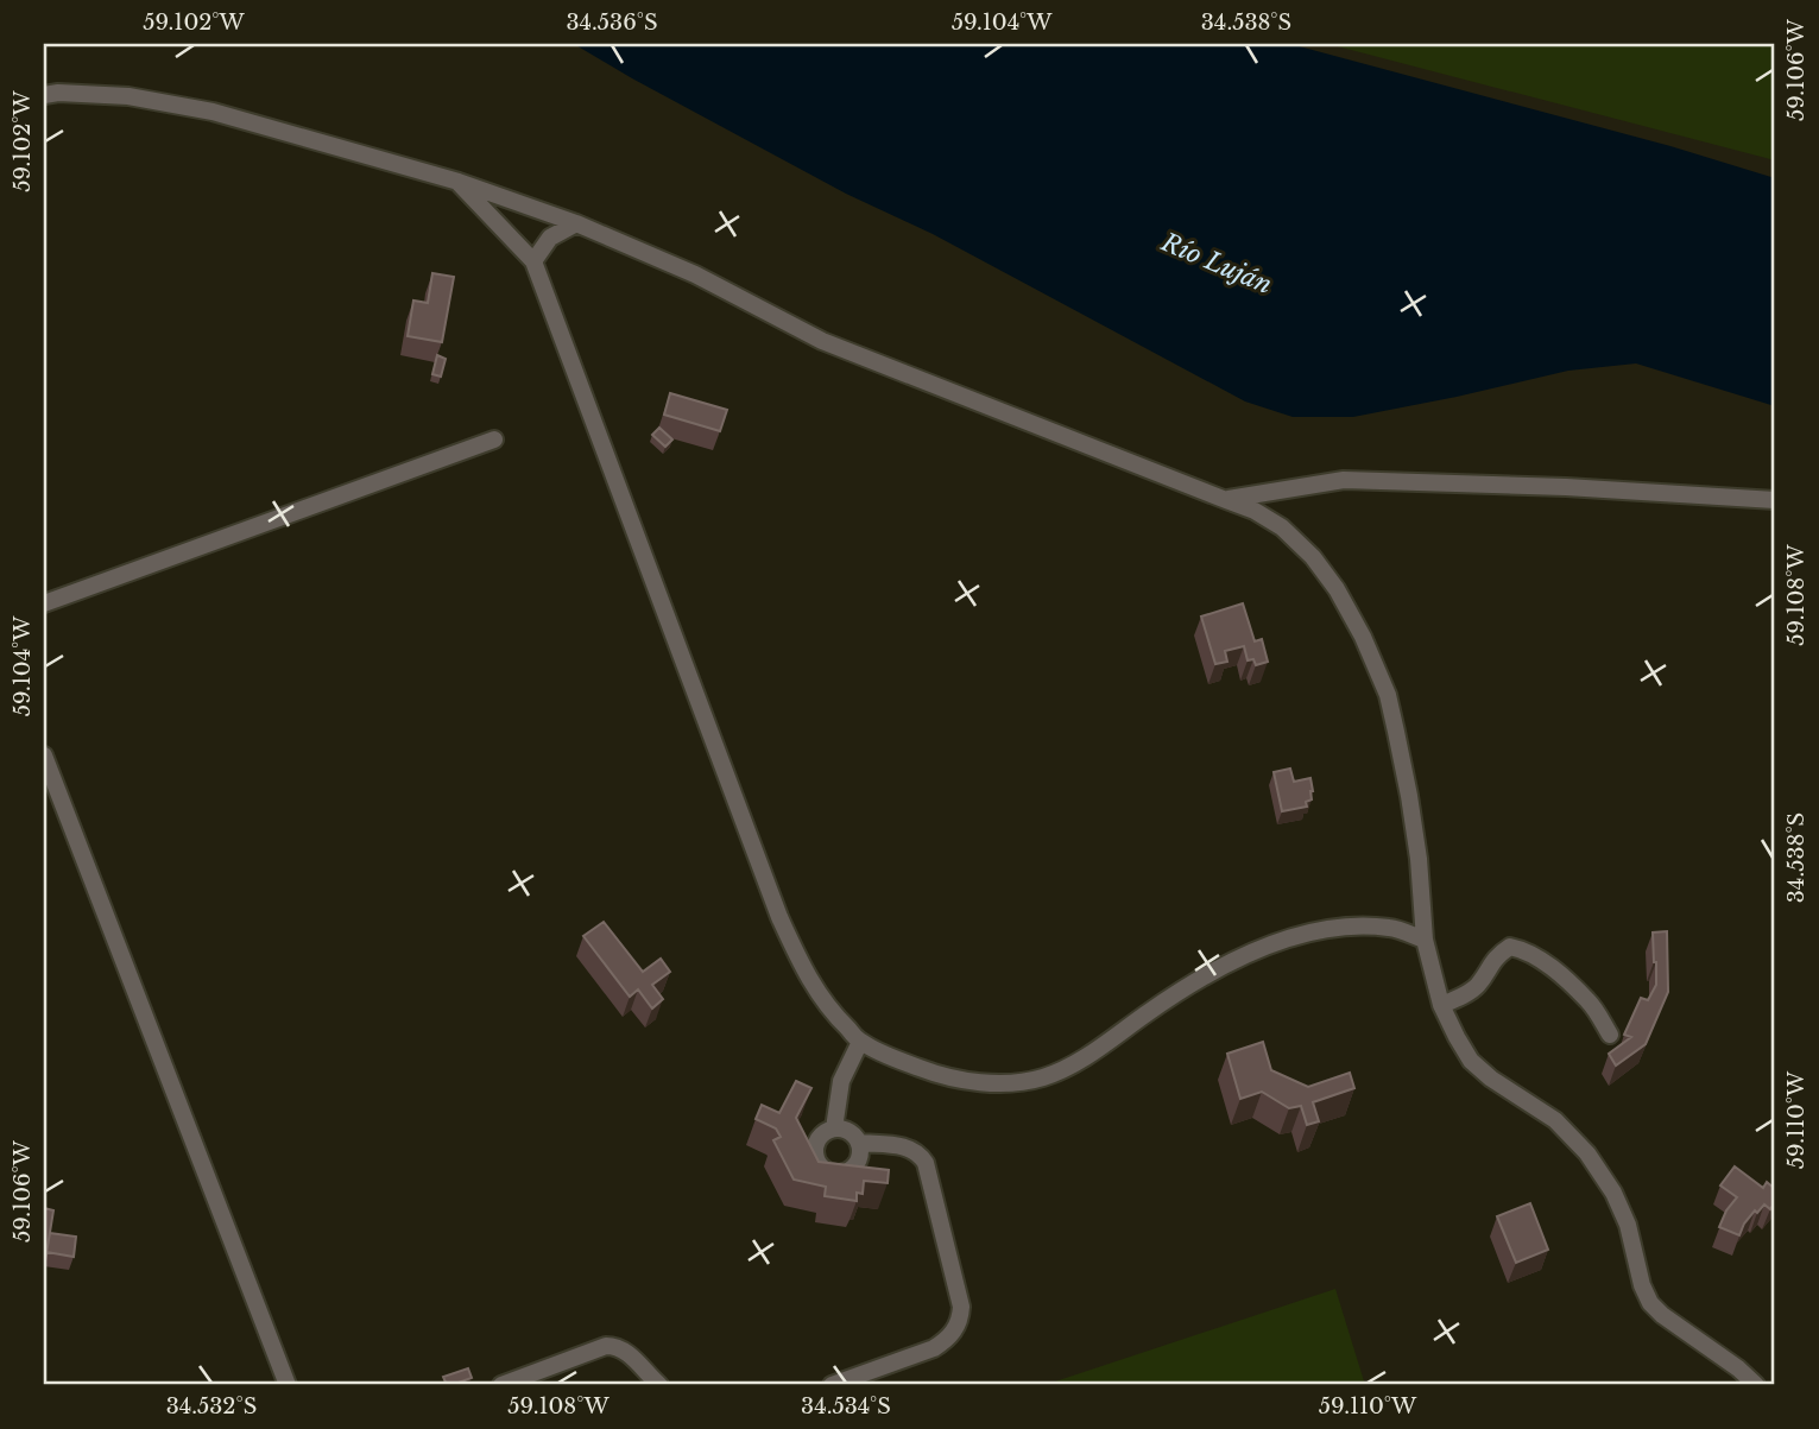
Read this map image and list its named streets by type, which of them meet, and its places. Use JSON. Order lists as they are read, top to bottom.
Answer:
{
  "water": ["Río Luján"],
  "coordinates": [
    "59.102°W",
    "34.536°S",
    "59.104°W",
    "34.538°S",
    "59.106°W",
    "59.108°W",
    "59.110°W",
    "34.532°S",
    "34.534°S"
  ]
}
